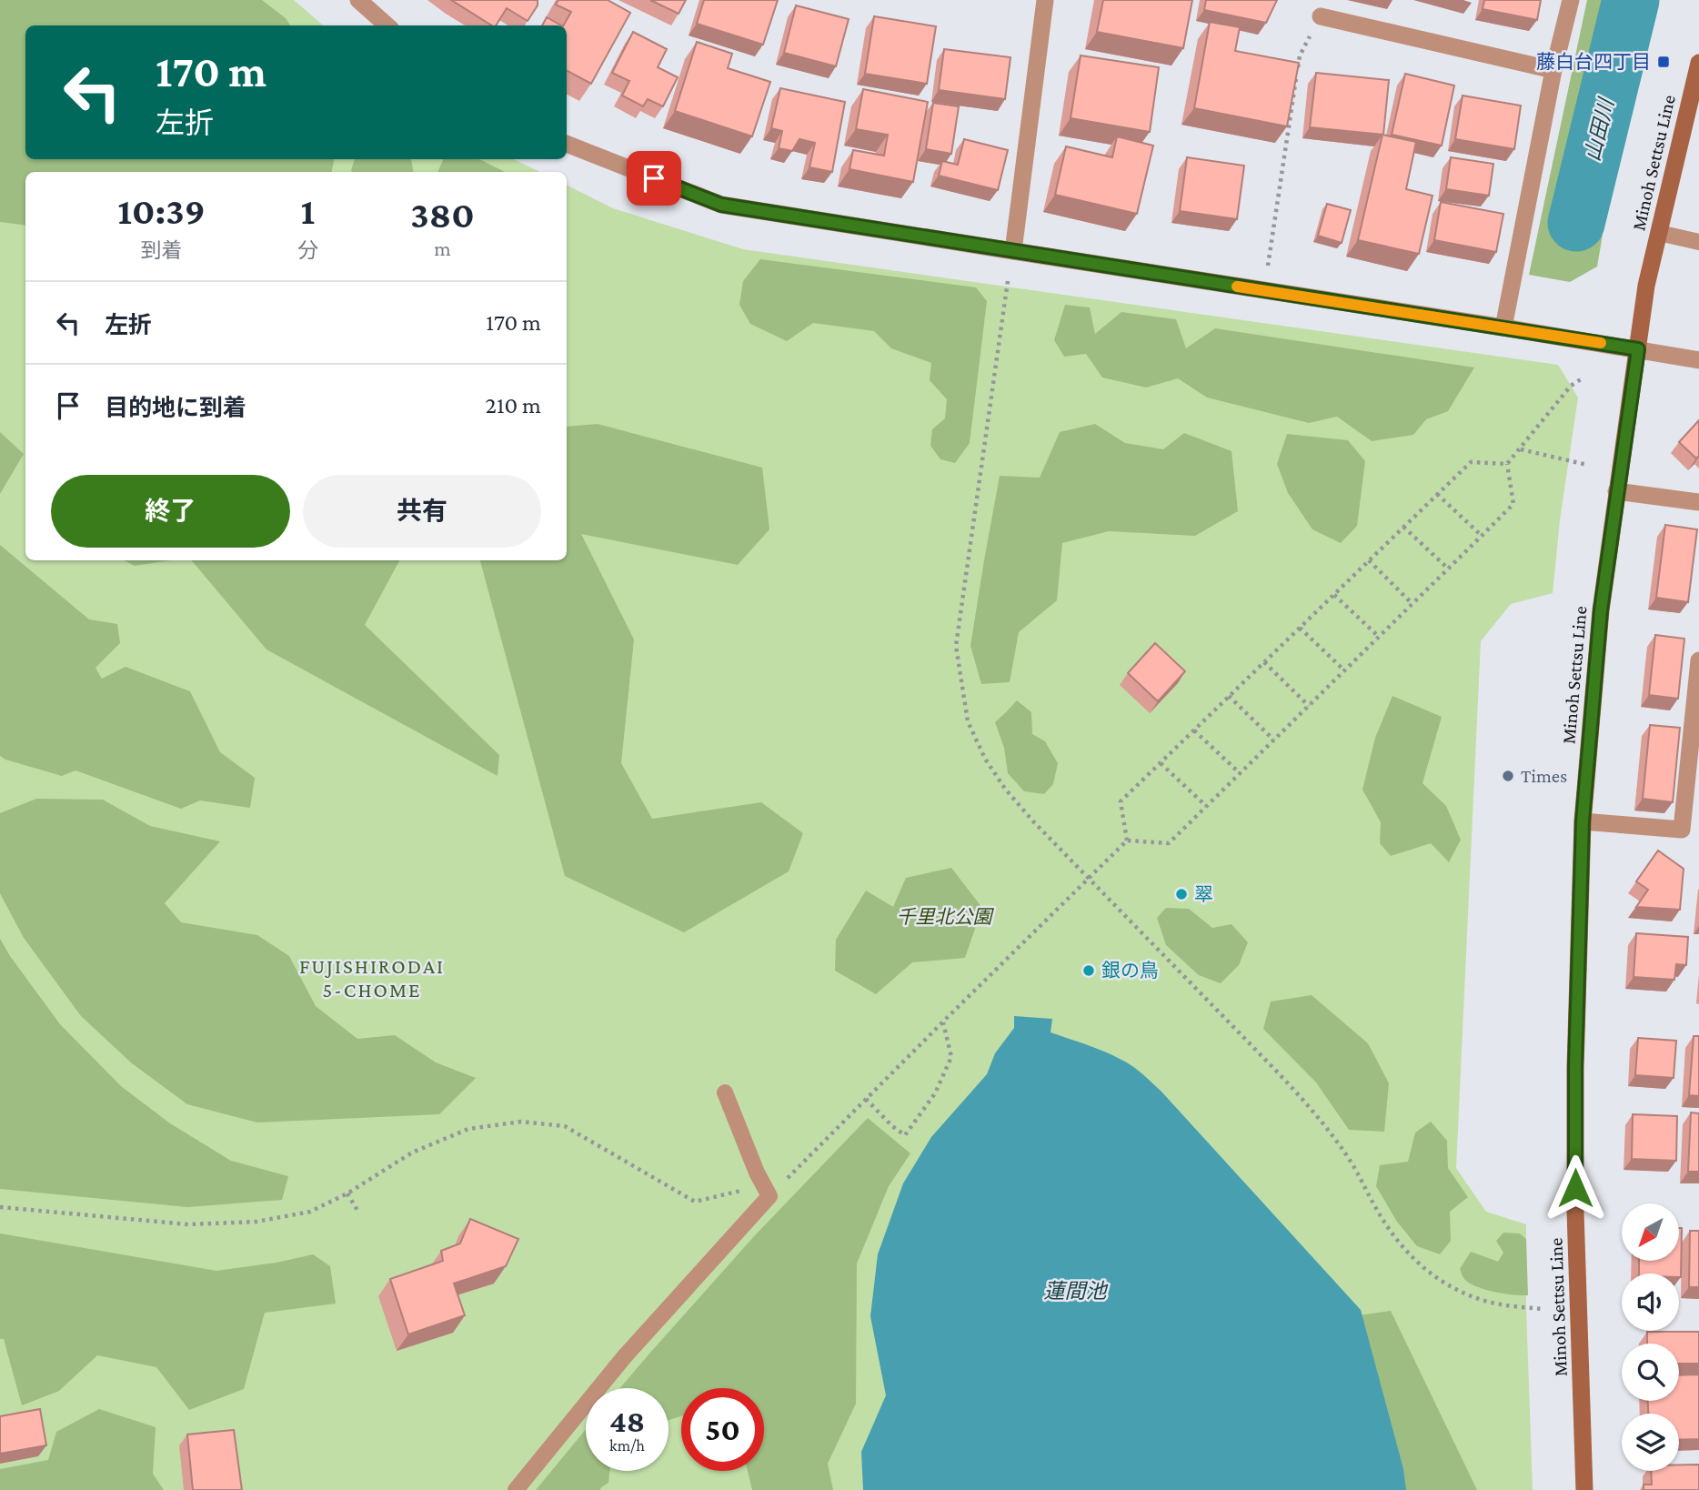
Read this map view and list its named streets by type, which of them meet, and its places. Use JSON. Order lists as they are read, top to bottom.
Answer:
{
  "streets": {
    "main road": ["Minoh Settsu Line"]
  },
  "districts": ["FUJISHIRODAI 5-CHOME"],
  "water": ["山田川", "蓮間池"],
  "parks": ["千里北公園"],
  "places": {
    "transit": ["藤白台四丁目"],
    "other": ["Times", "翠", "銀の鳥"]
  },
  "north": "bottom left",
  "page": {
    "turn": ["170 m", "左折"],
    "eta": [
      "10:39",
      "到着",
      "1",
      "分",
      "380",
      "m"
    ],
    "list": [
      {
        "name": "左折",
        "value": "170 m"
      },
      {
        "name": "目的地に到着",
        "value": "210 m"
      }
    ],
    "buttons": ["終了", "共有"],
    "speed": "48 km/h",
    "limit": "50"
  }
}
